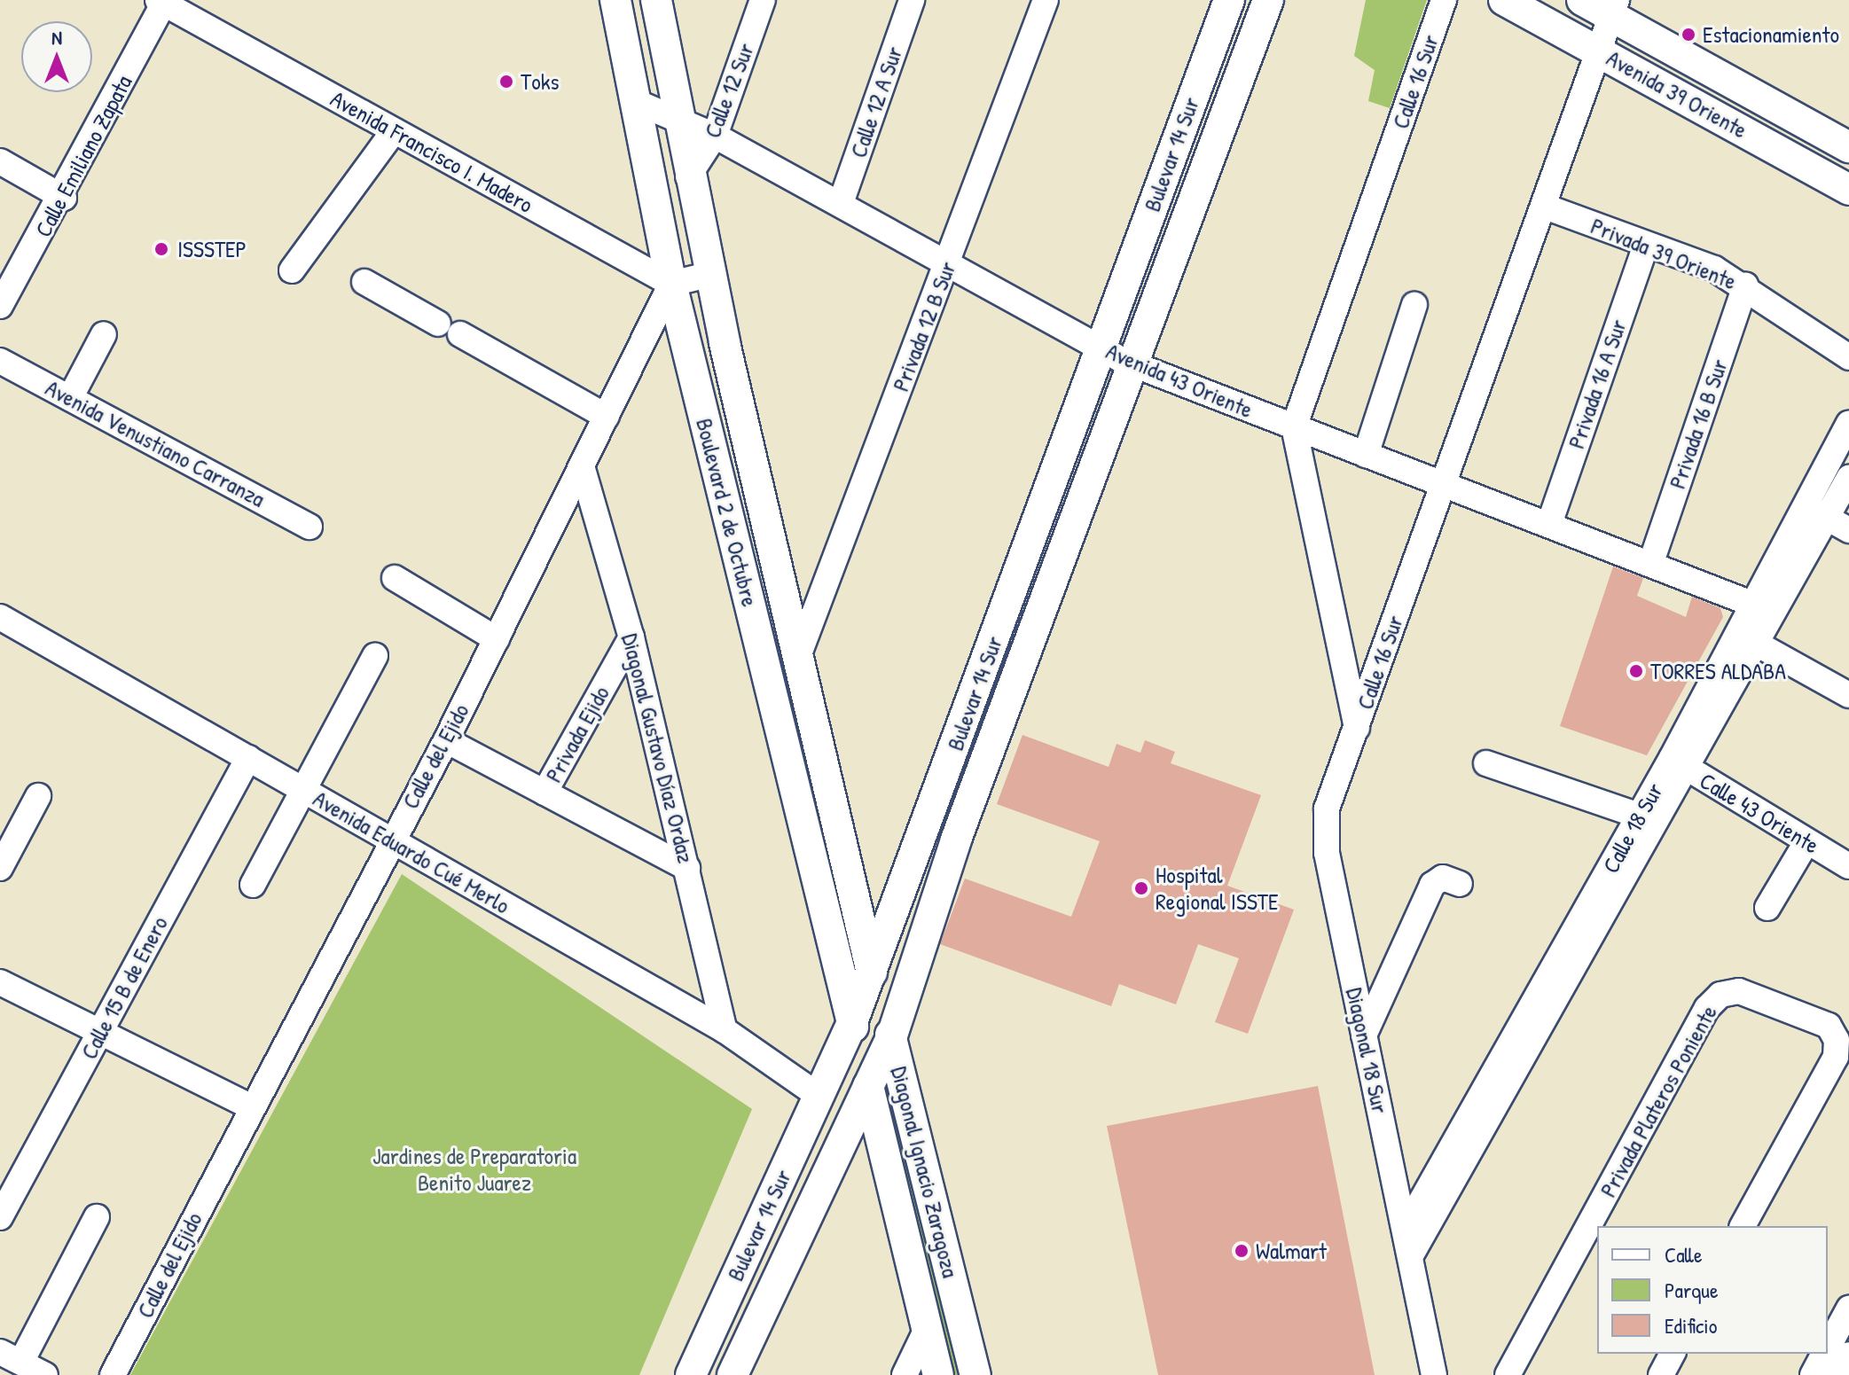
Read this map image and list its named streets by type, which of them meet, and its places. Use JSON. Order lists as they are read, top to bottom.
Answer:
{
  "streets": {
    "main road": [
      "Avenida 39 Oriente",
      "Bulevar 14 Sur",
      "Boulevard 2 de Octubre",
      "Diagonal Ignacio Zaragoza"
    ],
    "street": [
      "Calle 16 Sur",
      "Calle 12 Sur",
      "Calle 12 A Sur",
      "Avenida Francisco I. Madero",
      "Calle Emiliano Zapata",
      "Privada 39 Oriente",
      "Privada 12 B Sur",
      "Avenida 43 Oriente",
      "Privada 16 A Sur",
      "Privada 16 B Sur",
      "Avenida Venustiano Carranza",
      "Privada Ejido",
      "Diagonal Gustavo Díaz Ordaz",
      "Calle del Ejido",
      "Calle 43 Oriente",
      "Calle 18 Sur",
      "Avenida Eduardo Cué Merlo",
      "Calle 15 B de Enero",
      "Diagonal 18 Sur",
      "Privada Plateros Poniente"
    ]
  },
  "crossings": [
    ["Calle 16 Sur", "Avenida 39 Oriente"],
    ["Calle 16 Sur", "Privada 39 Oriente"],
    ["Calle 16 Sur", "Avenida 43 Oriente"],
    ["Calle 16 Sur", "Diagonal 18 Sur"],
    ["Calle 12 Sur", "Avenida 43 Oriente"],
    ["Calle 12 Sur", "Boulevard 2 de Octubre"],
    ["Calle 12 A Sur", "Avenida 43 Oriente"],
    ["Avenida Francisco I. Madero", "Calle Emiliano Zapata"],
    ["Avenida Francisco I. Madero", "Boulevard 2 de Octubre"],
    ["Avenida Francisco I. Madero", "Calle del Ejido"],
    ["Bulevar 14 Sur", "Avenida 43 Oriente"],
    ["Bulevar 14 Sur", "Boulevard 2 de Octubre"],
    ["Bulevar 14 Sur", "Avenida Eduardo Cué Merlo"],
    ["Bulevar 14 Sur", "Diagonal Ignacio Zaragoza"],
    ["Privada 39 Oriente", "Privada 16 A Sur"],
    ["Privada 39 Oriente", "Privada 16 B Sur"],
    ["Privada 12 B Sur", "Avenida 43 Oriente"],
    ["Privada 12 B Sur", "Boulevard 2 de Octubre"],
    ["Avenida 43 Oriente", "Privada 16 A Sur"],
    ["Avenida 43 Oriente", "Privada 16 B Sur"],
    ["Avenida 43 Oriente", "Boulevard 2 de Octubre"],
    ["Avenida 43 Oriente", "Calle 18 Sur"],
    ["Boulevard 2 de Octubre", "Calle del Ejido"],
    ["Boulevard 2 de Octubre", "Diagonal Ignacio Zaragoza"],
    ["Privada Ejido", "Diagonal Gustavo Díaz Ordaz"],
    ["Diagonal Gustavo Díaz Ordaz", "Calle del Ejido"],
    ["Diagonal Gustavo Díaz Ordaz", "Avenida Eduardo Cué Merlo"],
    ["Calle del Ejido", "Avenida Eduardo Cué Merlo"],
    ["Calle 43 Oriente", "Calle 18 Sur"],
    ["Calle 18 Sur", "Diagonal 18 Sur"],
    ["Avenida Eduardo Cué Merlo", "Calle 15 B de Enero"]
  ],
  "parks": ["Jardines de Preparatoria Benito Juarez"],
  "places": [
    "Estacionamiento",
    "Toks",
    "ISSSTEP",
    "TORRES ALDABA",
    "Hospital Regional ISSTE",
    "Walmart"
  ],
  "legend": ["Calle", "Parque", "Edificio"],
  "north": "top"
}
